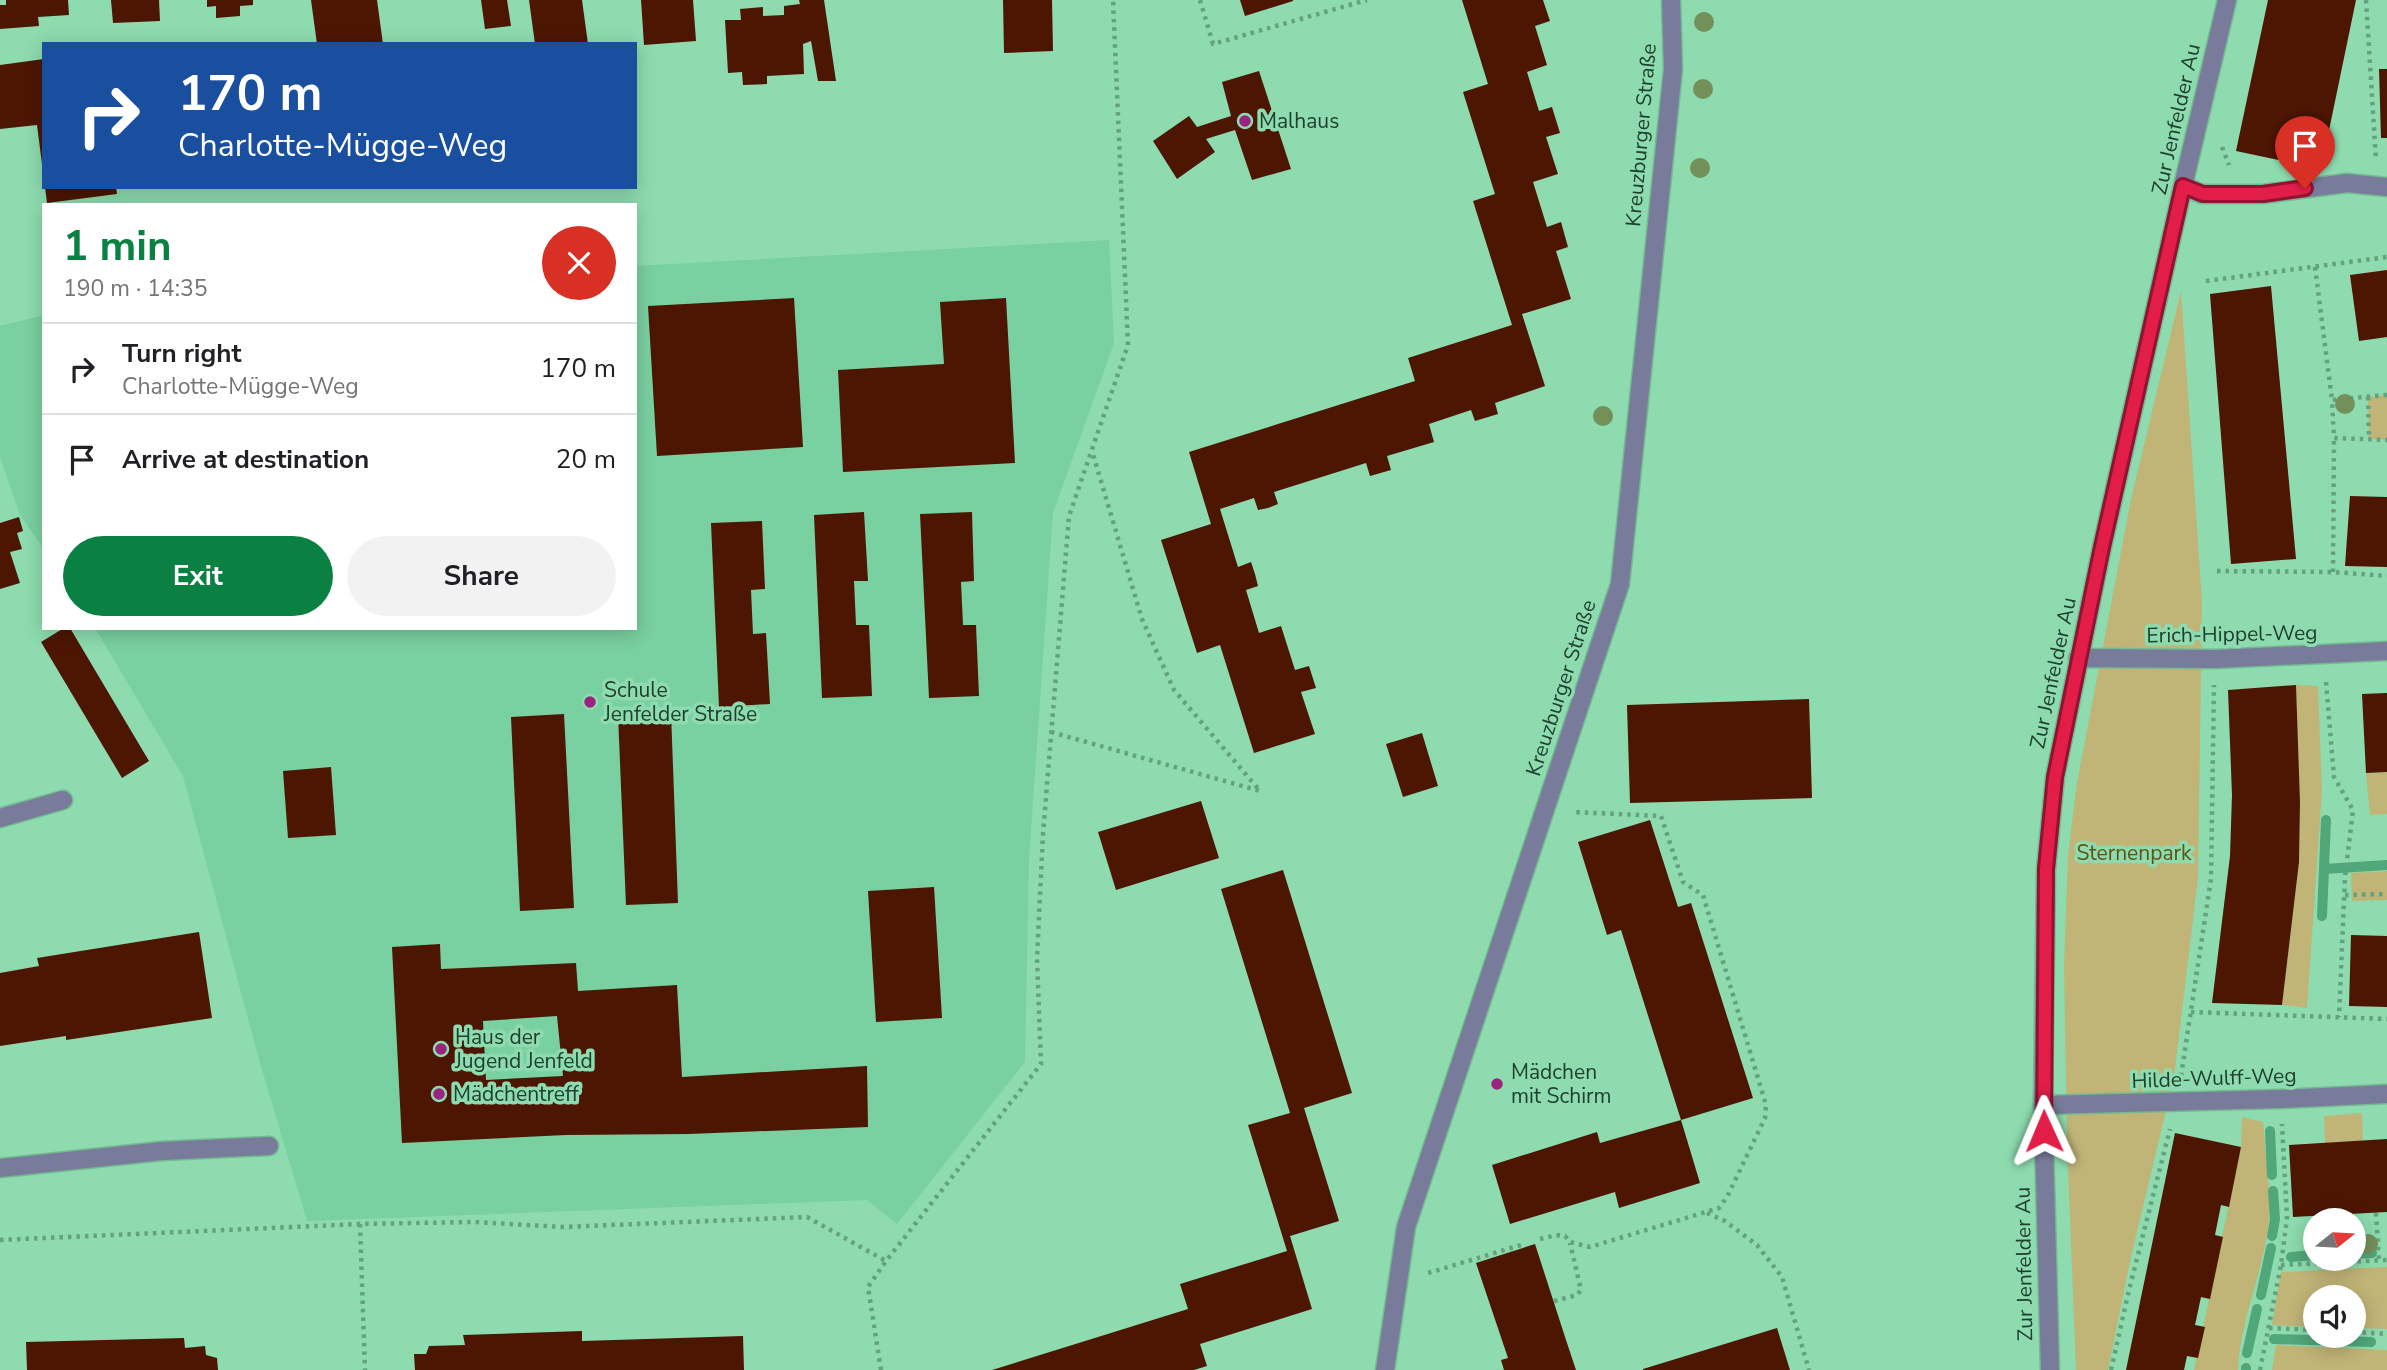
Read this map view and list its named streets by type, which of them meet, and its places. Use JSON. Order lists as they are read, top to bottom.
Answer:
{
  "streets": {
    "street": [
      "Zur Jenfelder Au",
      "Kreuzburger Straße",
      "Erich-Hippel-Weg",
      "Hilde-Wulff-Weg"
    ]
  },
  "crossings": [
    ["Zur Jenfelder Au", "Erich-Hippel-Weg"],
    ["Zur Jenfelder Au", "Hilde-Wulff-Weg"]
  ],
  "parks": ["Sternenpark"],
  "places": [
    "Malhaus",
    "Schule Jenfelder Straße",
    "Haus der Jugend Jenfeld",
    "Mädchen mit Schirm",
    "Mädchentreff"
  ],
  "north": "right",
  "page": {
    "turn": ["170 m", "Charlotte-Mügge-Weg"],
    "heading": ["1 min", "190 m · 14:35"],
    "list": [
      {
        "name": "Turn right",
        "note": "Charlotte-Mügge-Weg",
        "value": "170 m"
      },
      {
        "name": "Arrive at destination",
        "value": "20 m"
      }
    ],
    "buttons": ["Exit", "Share"]
  }
}
